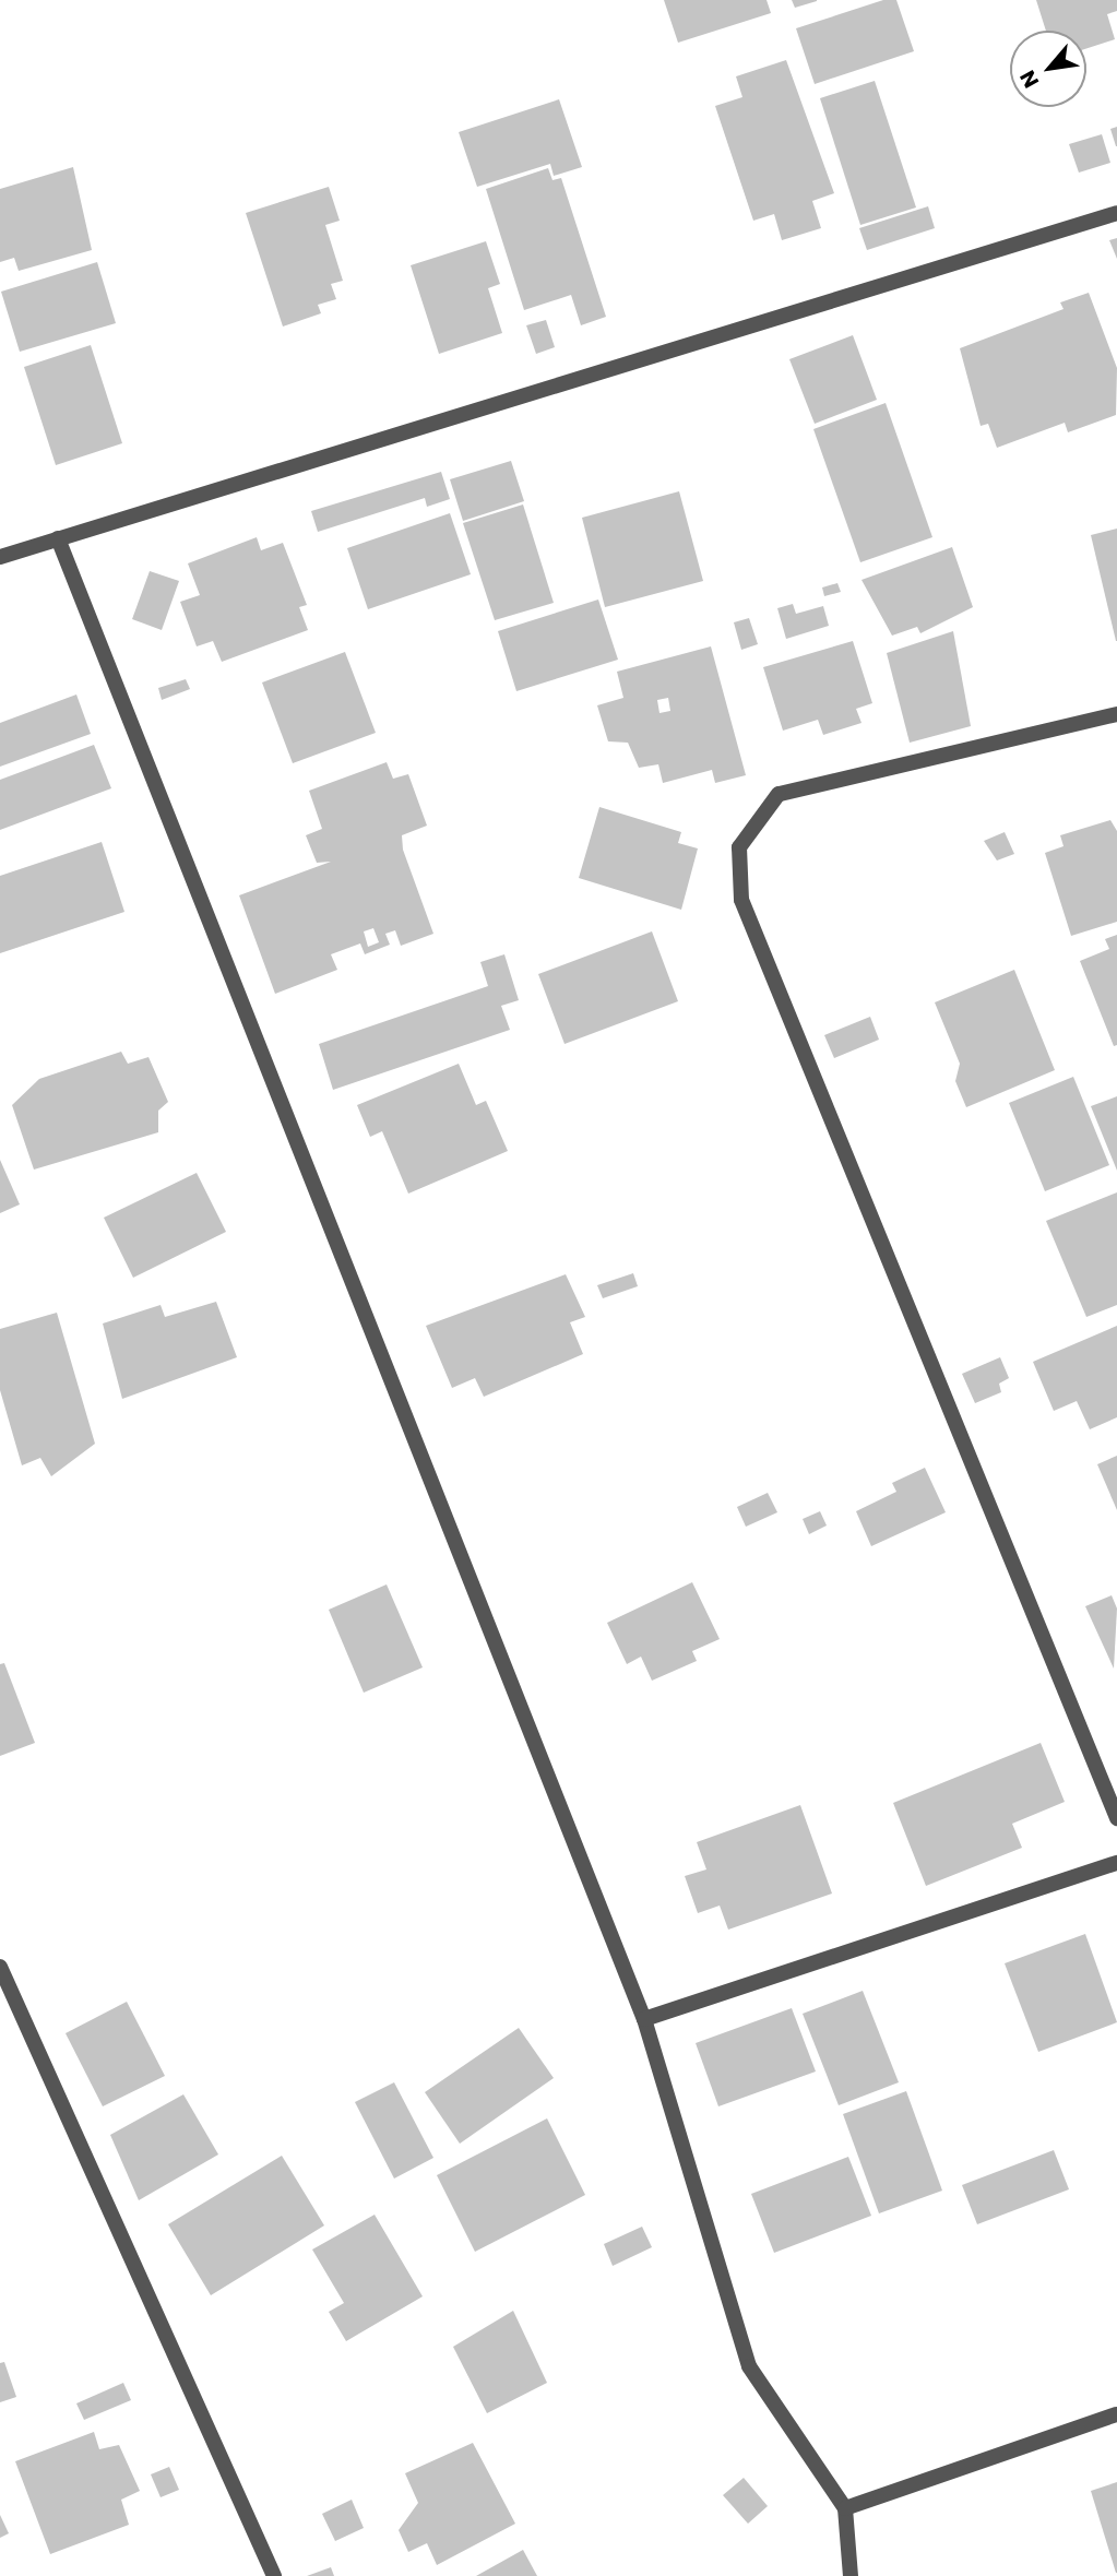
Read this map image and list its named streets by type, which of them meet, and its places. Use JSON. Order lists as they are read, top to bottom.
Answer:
{
  "north": "bottom left"
}
